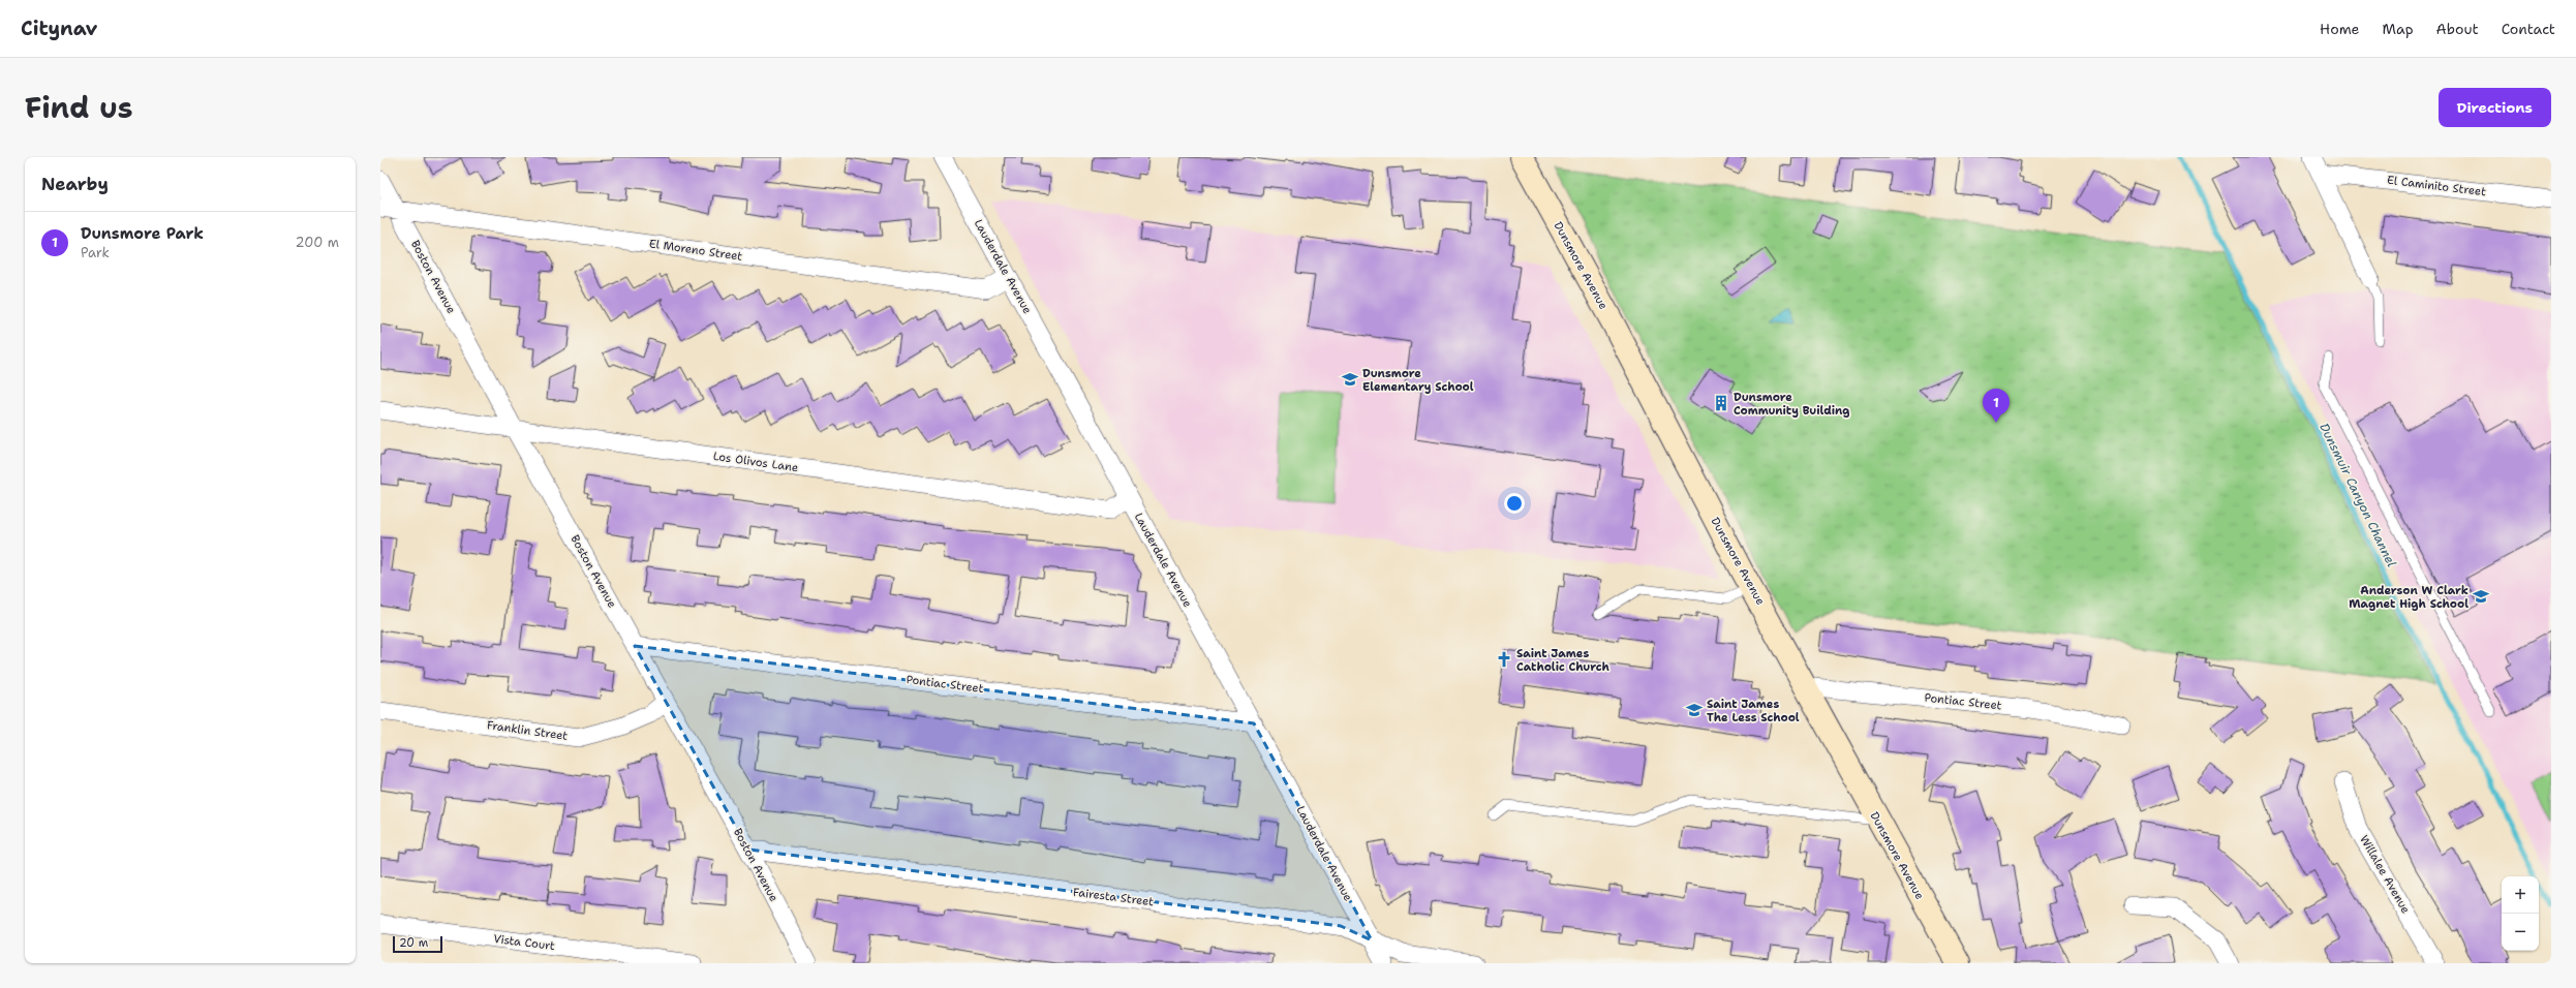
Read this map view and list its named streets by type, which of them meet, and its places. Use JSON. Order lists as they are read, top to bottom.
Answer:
{
  "streets": {
    "street": [
      "El Caminito Street",
      "El Moreno Street",
      "Dunsmore Avenue",
      "Lauderdale Avenue",
      "Boston Avenue",
      "Los Olivos Lane",
      "Pontiac Street",
      "Franklin Street",
      "Willalee Avenue",
      "Fairesta Street",
      "Vista Court"
    ]
  },
  "crossings": [
    ["El Moreno Street", "Lauderdale Avenue"],
    ["El Moreno Street", "Boston Avenue"],
    ["Dunsmore Avenue", "Pontiac Street"],
    ["Lauderdale Avenue", "Los Olivos Lane"],
    ["Lauderdale Avenue", "Pontiac Street"],
    ["Lauderdale Avenue", "Fairesta Street"],
    ["Boston Avenue", "Los Olivos Lane"],
    ["Boston Avenue", "Pontiac Street"],
    ["Boston Avenue", "Franklin Street"],
    ["Boston Avenue", "Fairesta Street"]
  ],
  "water": ["Dunsmuir Canyon Channel"],
  "places": {
    "school or university": ["Dunsmore Elementary School", "Anderson W Clark Magnet High School", "Saint James The Less School"],
    "building": ["Dunsmore Community Building"],
    "church": ["Saint James Catholic Church"]
  },
  "scale_bar": "20 m",
  "page": {
    "header": "Citynav",
    "nav": [
      "Home",
      "Map",
      "About",
      "Contact"
    ],
    "title": "Find us",
    "buttons": "Directions",
    "heading": "Nearby",
    "list": [
      {
        "mark": "1",
        "name": "Dunsmore Park",
        "note": "Park",
        "value": "200 m"
      }
    ],
    "pins": "1",
    "map_buttons": ["+", "−"],
    "scale": "20 m"
  }
}
